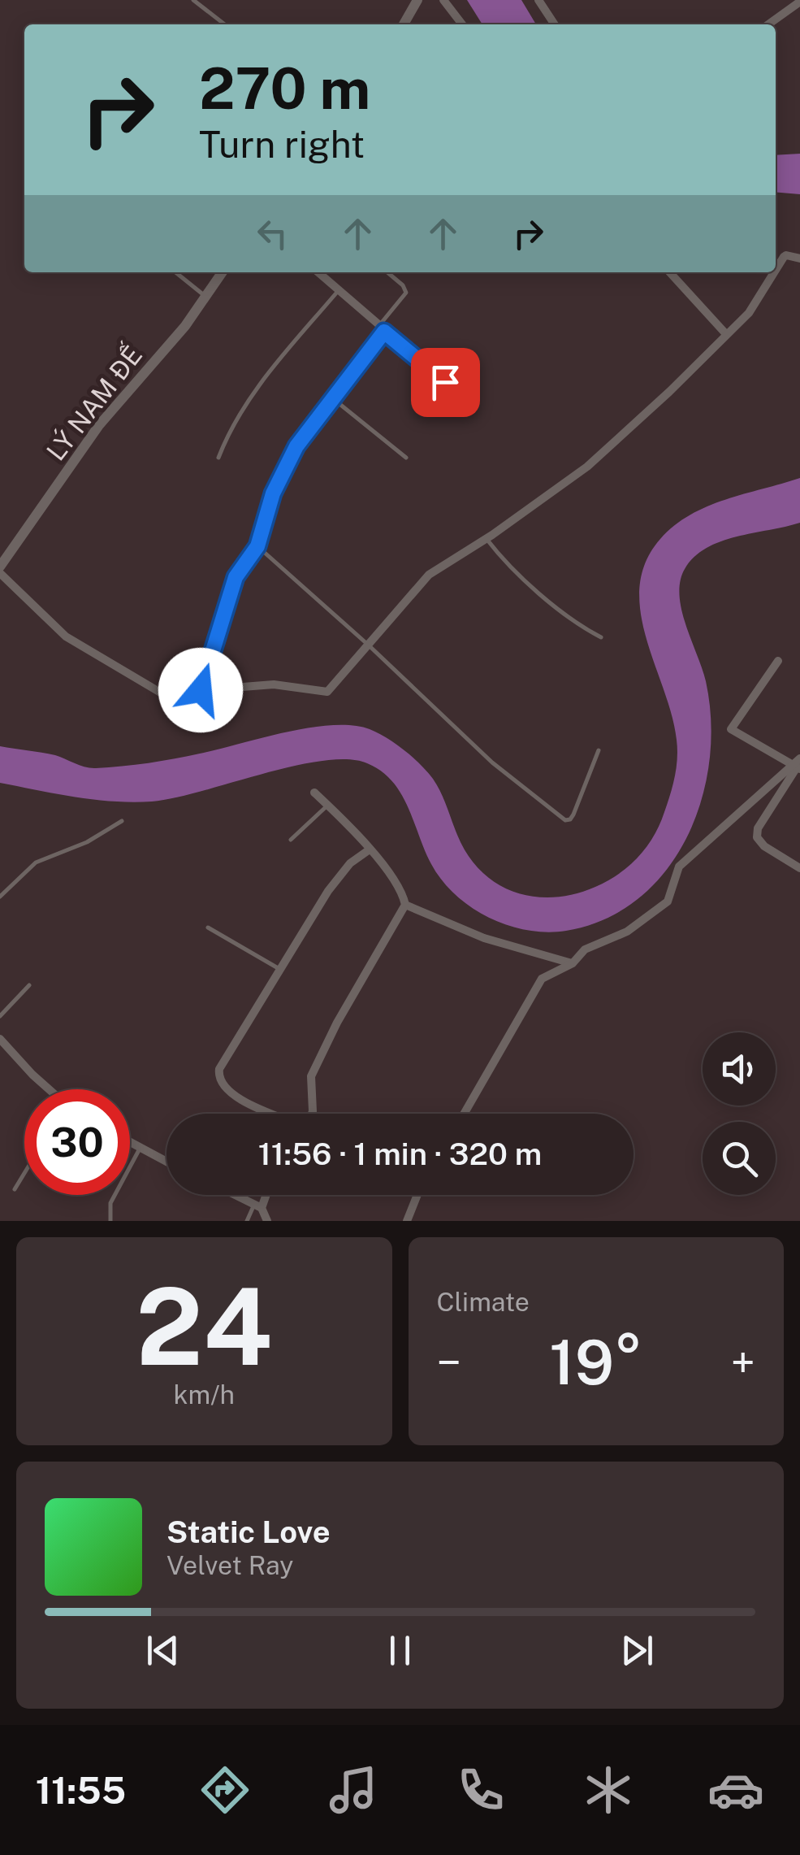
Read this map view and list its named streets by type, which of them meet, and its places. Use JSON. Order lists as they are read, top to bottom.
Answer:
{
  "streets": {
    "street": ["LÝ NAM ĐẾ"]
  },
  "page": {
    "turn": ["270 m", "Turn right"],
    "limit": "30",
    "trip": "11:56 · 1 min · 320 m",
    "tile": [
      ["24", "km/h"],
      "Climate"
    ],
    "heat": ["−", "19°", "+"],
    "song": ["Static Love", "Velvet Ray"],
    "tabs": "11:55"
  }
}
